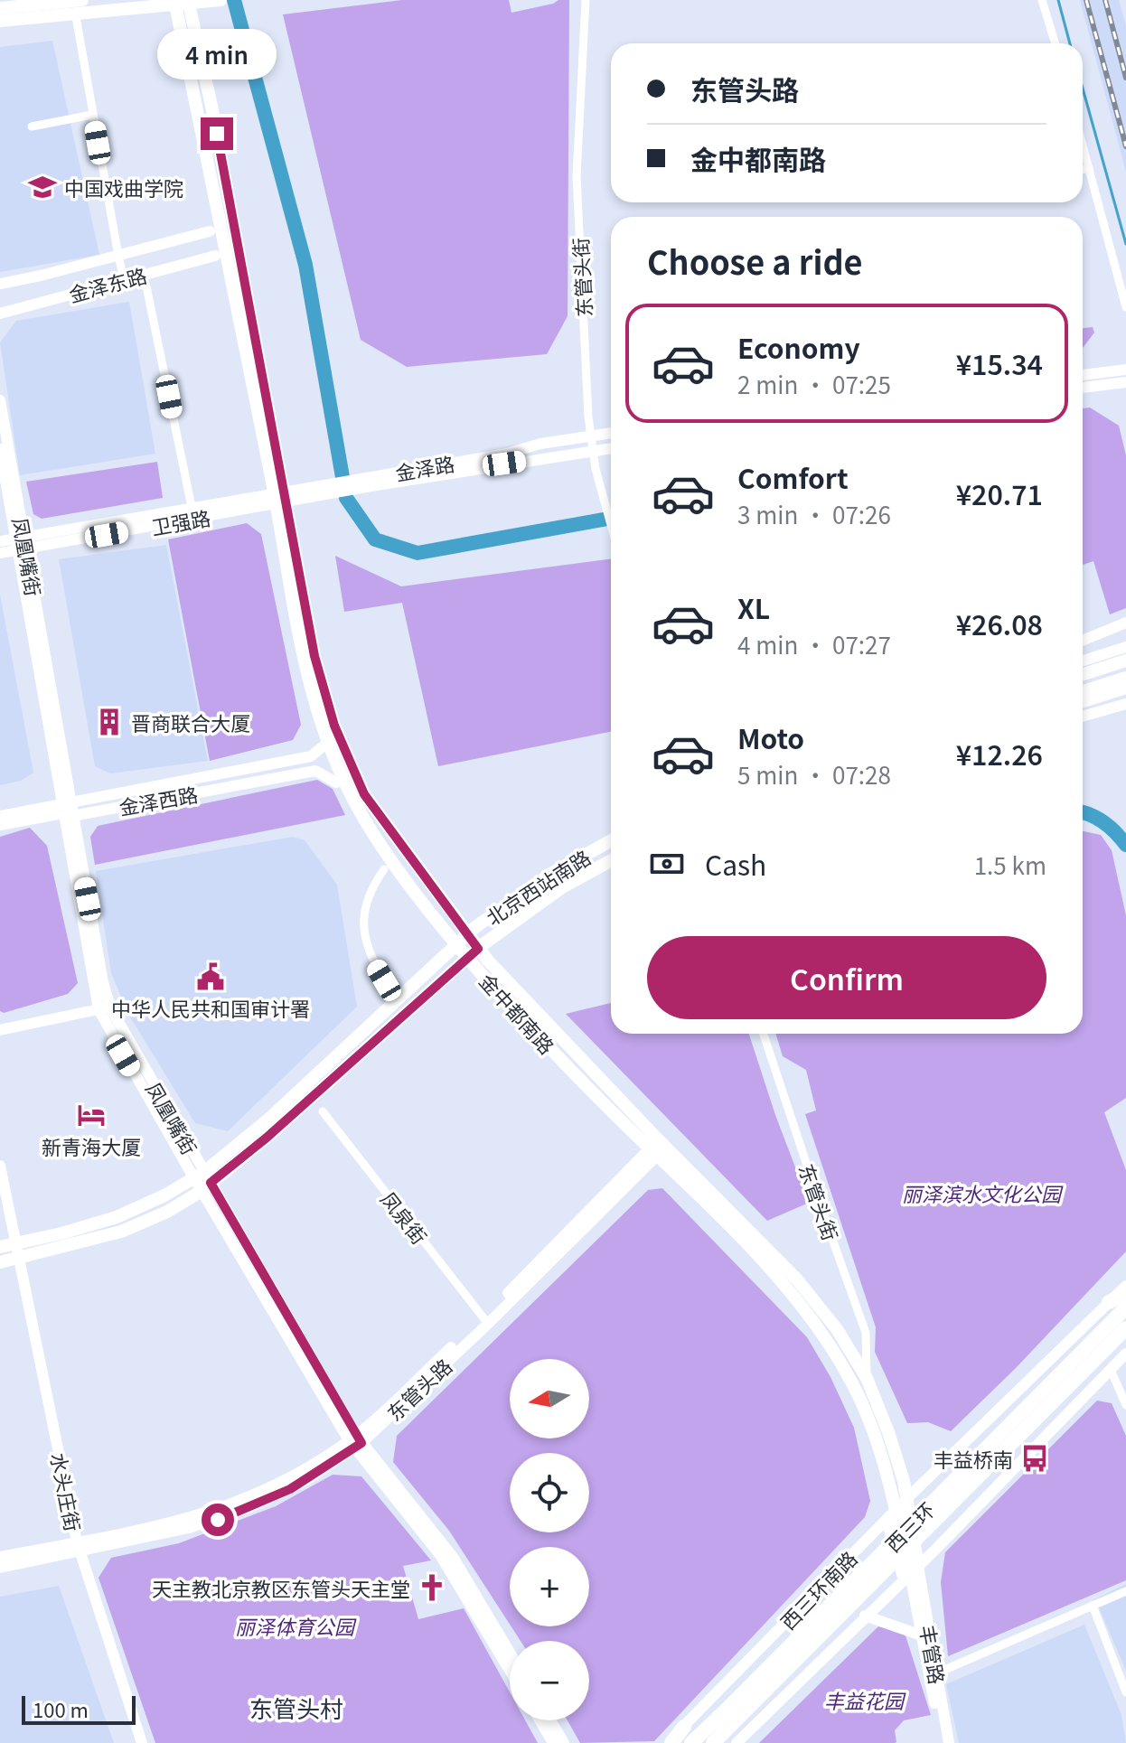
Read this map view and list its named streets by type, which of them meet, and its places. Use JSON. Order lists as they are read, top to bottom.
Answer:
{
  "streets": {
    "highway": ["西三环"],
    "main road": ["北京西站南路", "金中都南路"],
    "street": [
      "东管头街",
      "金泽东路",
      "金泽路",
      "卫强路",
      "凤凰嘴街",
      "金泽西路",
      "凤泉街",
      "东管头路",
      "水头庄街",
      "西三环南路",
      "丰管路"
    ]
  },
  "crossings": [
    ["东管头街", "金泽路"],
    ["东管头街", "金中都南路"],
    ["金泽路", "卫强路"],
    ["金泽路", "金中都南路"],
    ["卫强路", "凤凰嘴街"],
    ["卫强路", "金中都南路"],
    ["凤凰嘴街", "金泽西路"],
    ["凤凰嘴街", "北京西站南路"],
    ["凤凰嘴街", "东管头路"],
    ["北京西站南路", "金中都南路"],
    ["北京西站南路", "水头庄街"],
    ["金中都南路", "东管头路"],
    ["金中都南路", "西三环南路"],
    ["金中都南路", "丰管路"],
    ["凤泉街", "东管头路"],
    ["东管头路", "水头庄街"]
  ],
  "districts": ["东管头村"],
  "parks": ["丽泽滨水文化公园", "丽泽体育公园", "丰益花园"],
  "places": {
    "school or university": ["中国戏曲学院"],
    "building": ["晋商联合大厦"],
    "public building": ["中华人民共和国审计署"],
    "hotel": ["新青海大厦"],
    "bus stop": ["丰益桥南"],
    "church": ["天主教北京教区东管头天主堂"]
  },
  "scale_bar": "100 m",
  "north": "left",
  "page": {
    "bubble": "4 min",
    "banner": ["东管头路", "金中都南路"],
    "heading": "Choose a ride",
    "list": [
      {
        "name": "Economy",
        "note": "2 min · 07:25",
        "value": "¥15.34"
      },
      {
        "name": "Comfort",
        "note": "3 min · 07:26",
        "value": "¥20.71"
      },
      {
        "name": "XL",
        "note": "4 min · 07:27",
        "value": "¥26.08"
      },
      {
        "name": "Moto",
        "note": "5 min · 07:28",
        "value": "¥12.26"
      }
    ],
    "pay": ["Cash", "1.5 km"],
    "buttons": "Confirm",
    "map_buttons": ["+", "−"],
    "scale": "100 m"
  }
}
